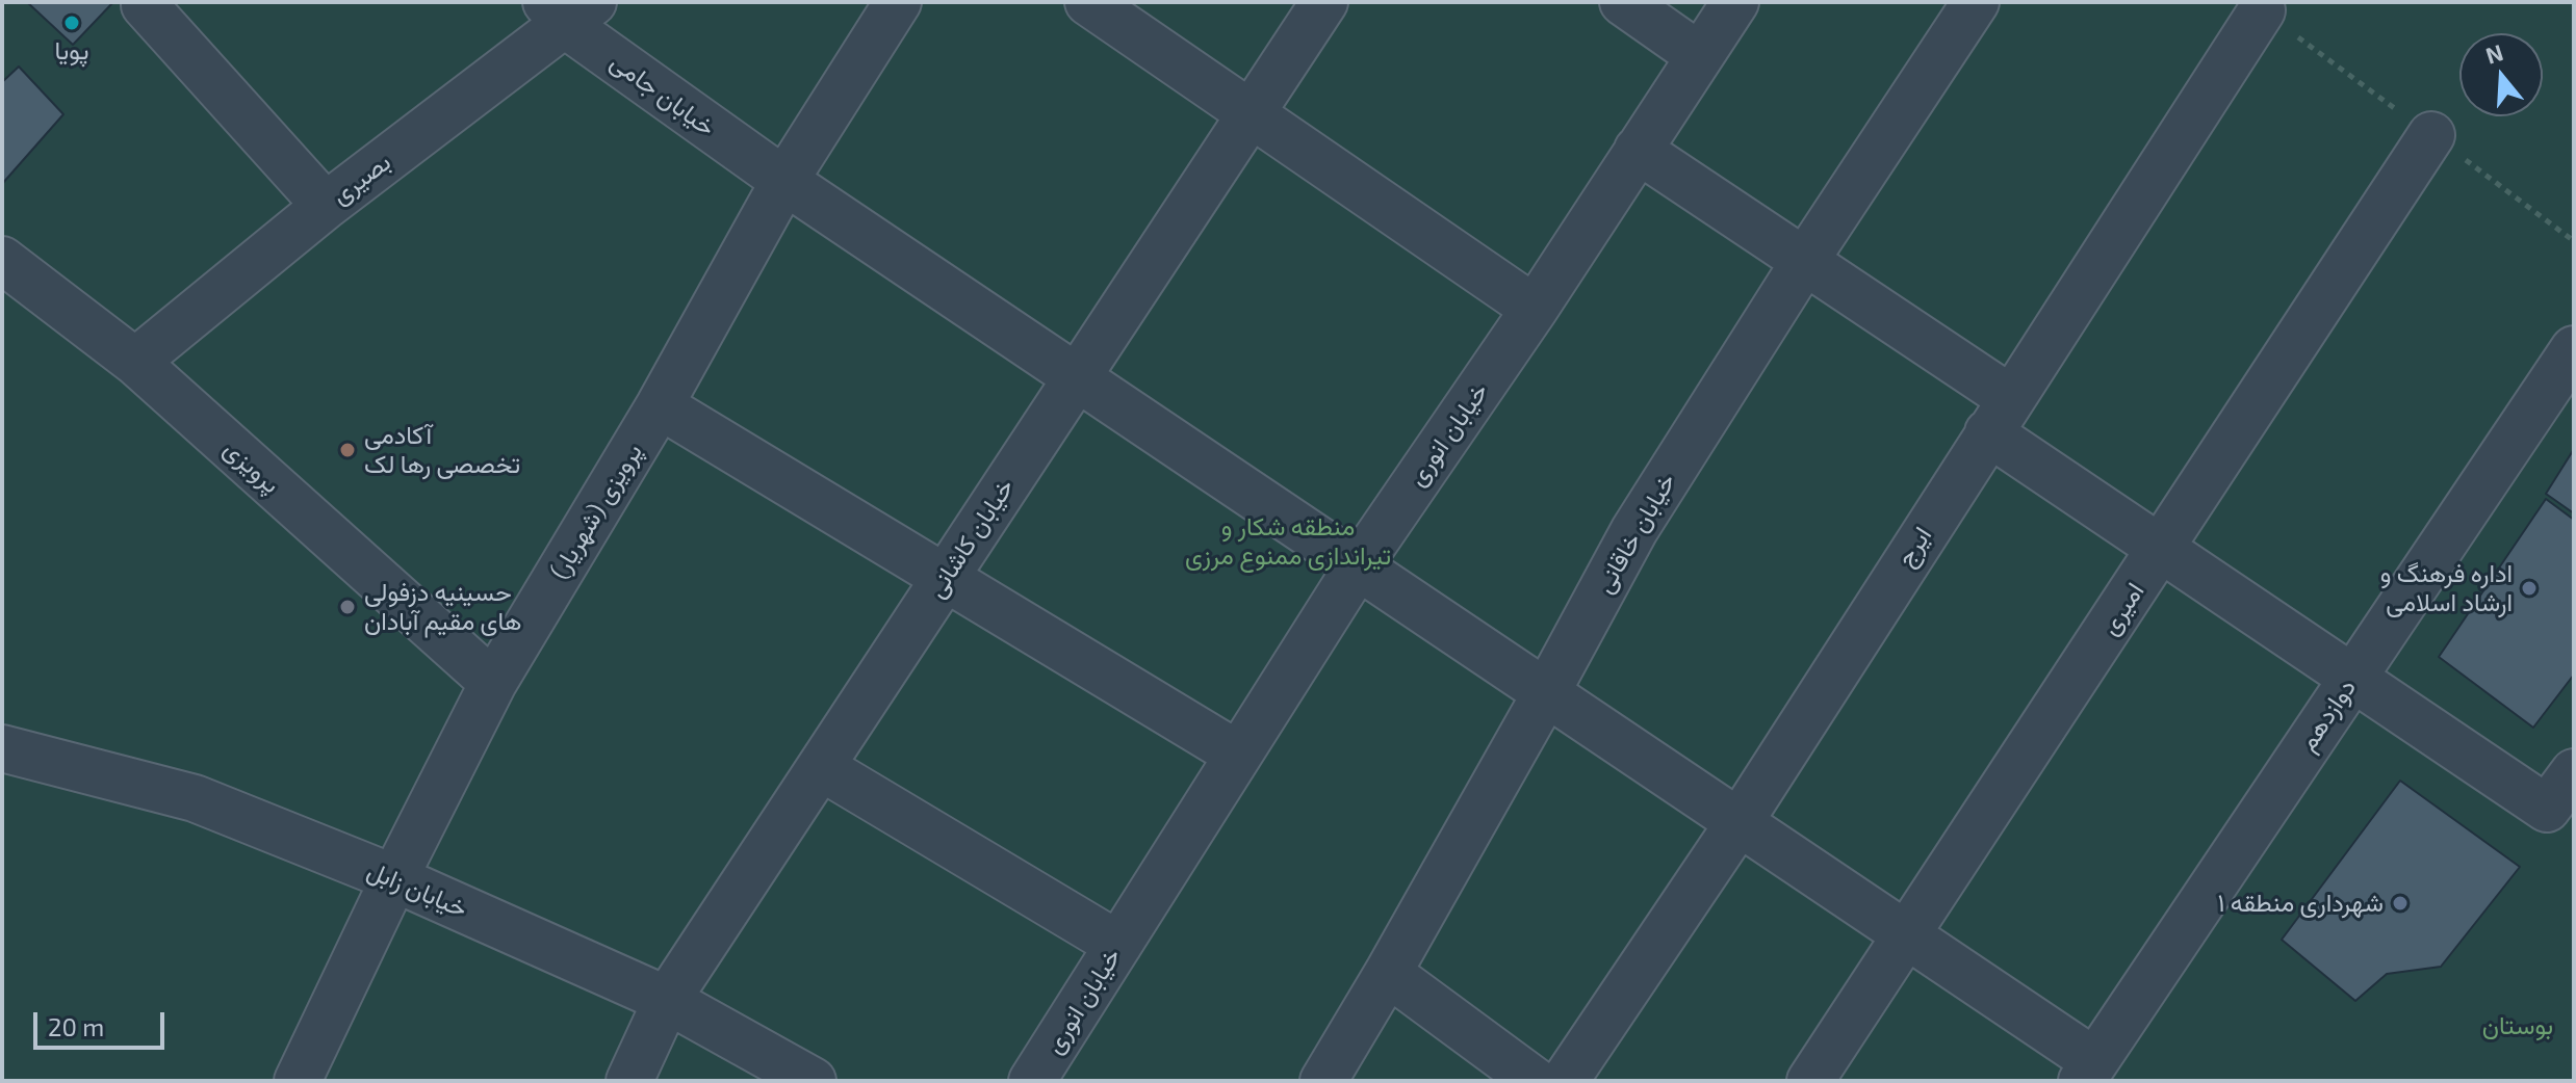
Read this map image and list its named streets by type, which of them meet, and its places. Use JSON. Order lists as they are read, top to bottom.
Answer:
{
  "streets": {
    "street": [
      "خیابان جامی",
      "بصیری",
      "خیابان انوری",
      "پرویزی",
      "پرویزی (شهریار)",
      "خیابان خاقانی",
      "خیابان کاشانی",
      "ایرج",
      "امیری",
      "دوازدهم",
      "خیابان زابل"
    ]
  },
  "crossings": [
    ["خیابان جامی", "بصیری"],
    ["خیابان جامی", "خیابان انوری"],
    ["خیابان جامی", "پرویزی (شهریار)"],
    ["خیابان جامی", "خیابان خاقانی"],
    ["خیابان جامی", "خیابان کاشانی"],
    ["خیابان جامی", "ایرج"],
    ["خیابان جامی", "امیری"],
    ["خیابان جامی", "دوازدهم"],
    ["بصیری", "پرویزی"],
    ["پرویزی", "پرویزی (شهریار)"],
    ["پرویزی (شهریار)", "خیابان زابل"],
    ["خیابان کاشانی", "خیابان زابل"]
  ],
  "parks": ["منطقه شکار و تیراندازی ممنوع مرزی", "بوستان"],
  "places": [
    "پویا",
    "آکادمی تخصصی رها لک",
    "اداره فرهنگ و ارشاد اسلامی",
    "حسینیه دزفولی های مقیم آبادان",
    "شهرداری منطقه ۱"
  ],
  "scale_bar": "20 m",
  "north": "top"
}
